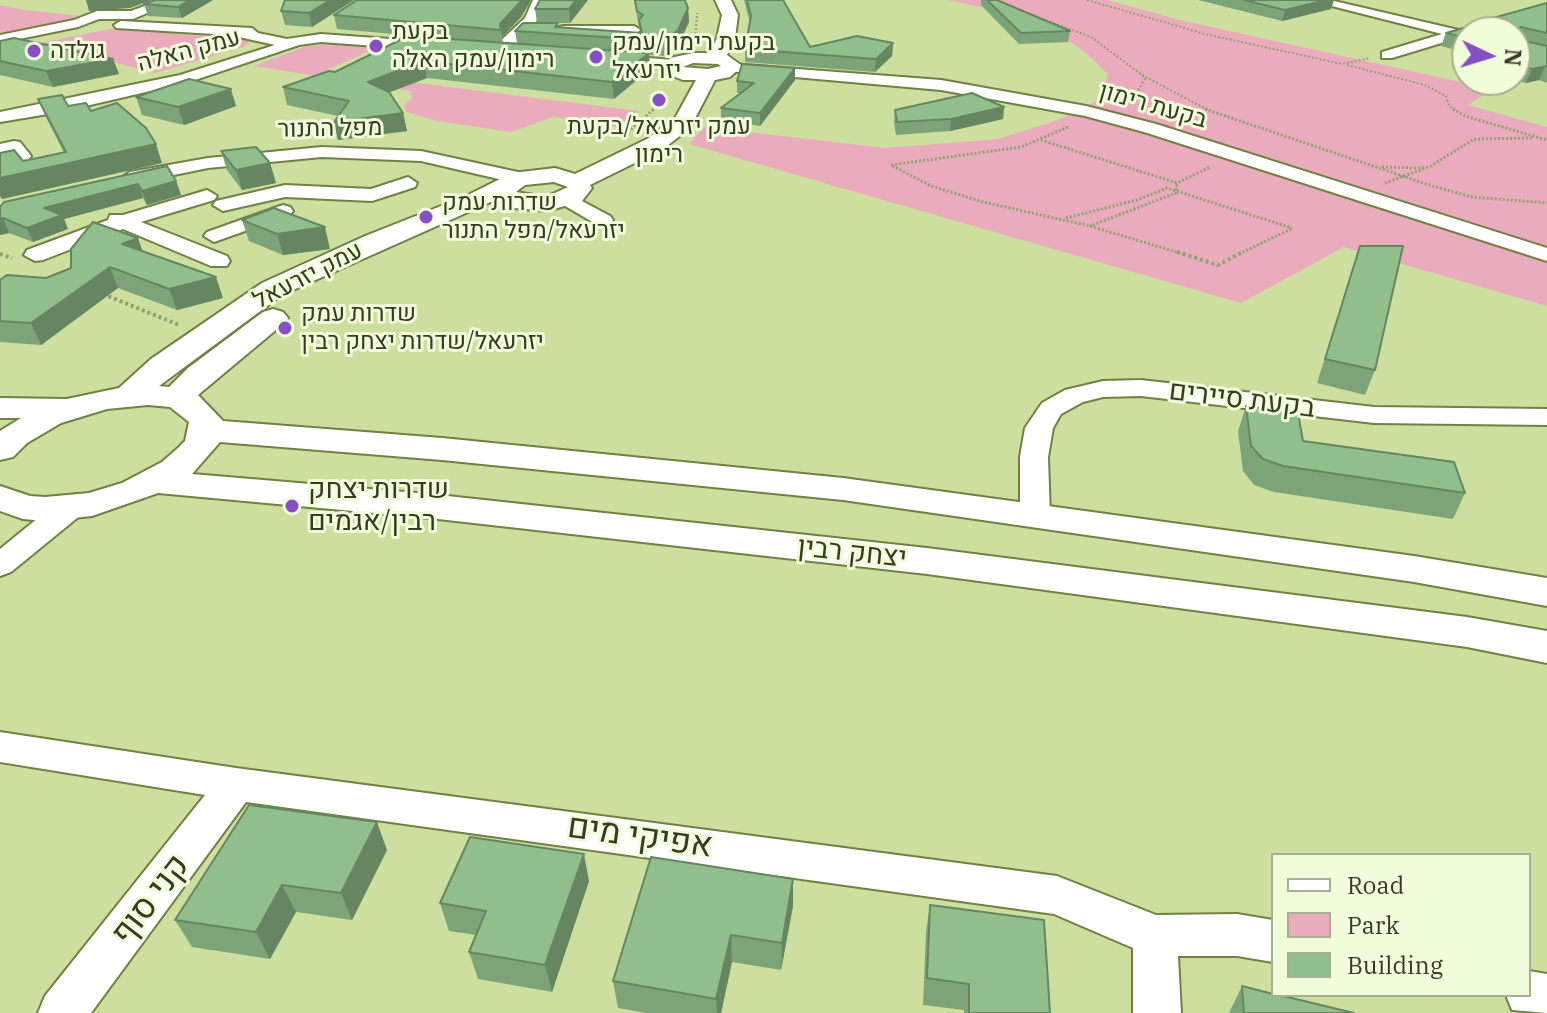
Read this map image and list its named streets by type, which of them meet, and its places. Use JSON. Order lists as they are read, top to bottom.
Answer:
{
  "streets": {
    "main road": ["עמק יזרעאל", "יצחק רבין"],
    "street": [
      "עמק האלה",
      "בקעת רימון",
      "מפל התנור",
      "בקעת סיירים",
      "אפיקי מים",
      "קני סוף"
    ]
  },
  "crossings": [
    ["מפל התנור", "עמק יזרעאל"],
    ["אפיקי מים", "קני סוף"]
  ],
  "places": [
    "בקעת רימון/עמק האלה",
    "גולדה",
    "בקעת רימון/עמק יזרעאל",
    "עמק יזרעאל/בקעת רימון",
    "שדרות עמק יזרעאל/מפל התנור",
    "שדרות עמק יזרעאל/שדרות יצחק רבין",
    "שדרות יצחק רבין/אגמים"
  ],
  "legend": ["Road", "Park", "Building"],
  "north": "right"
}
